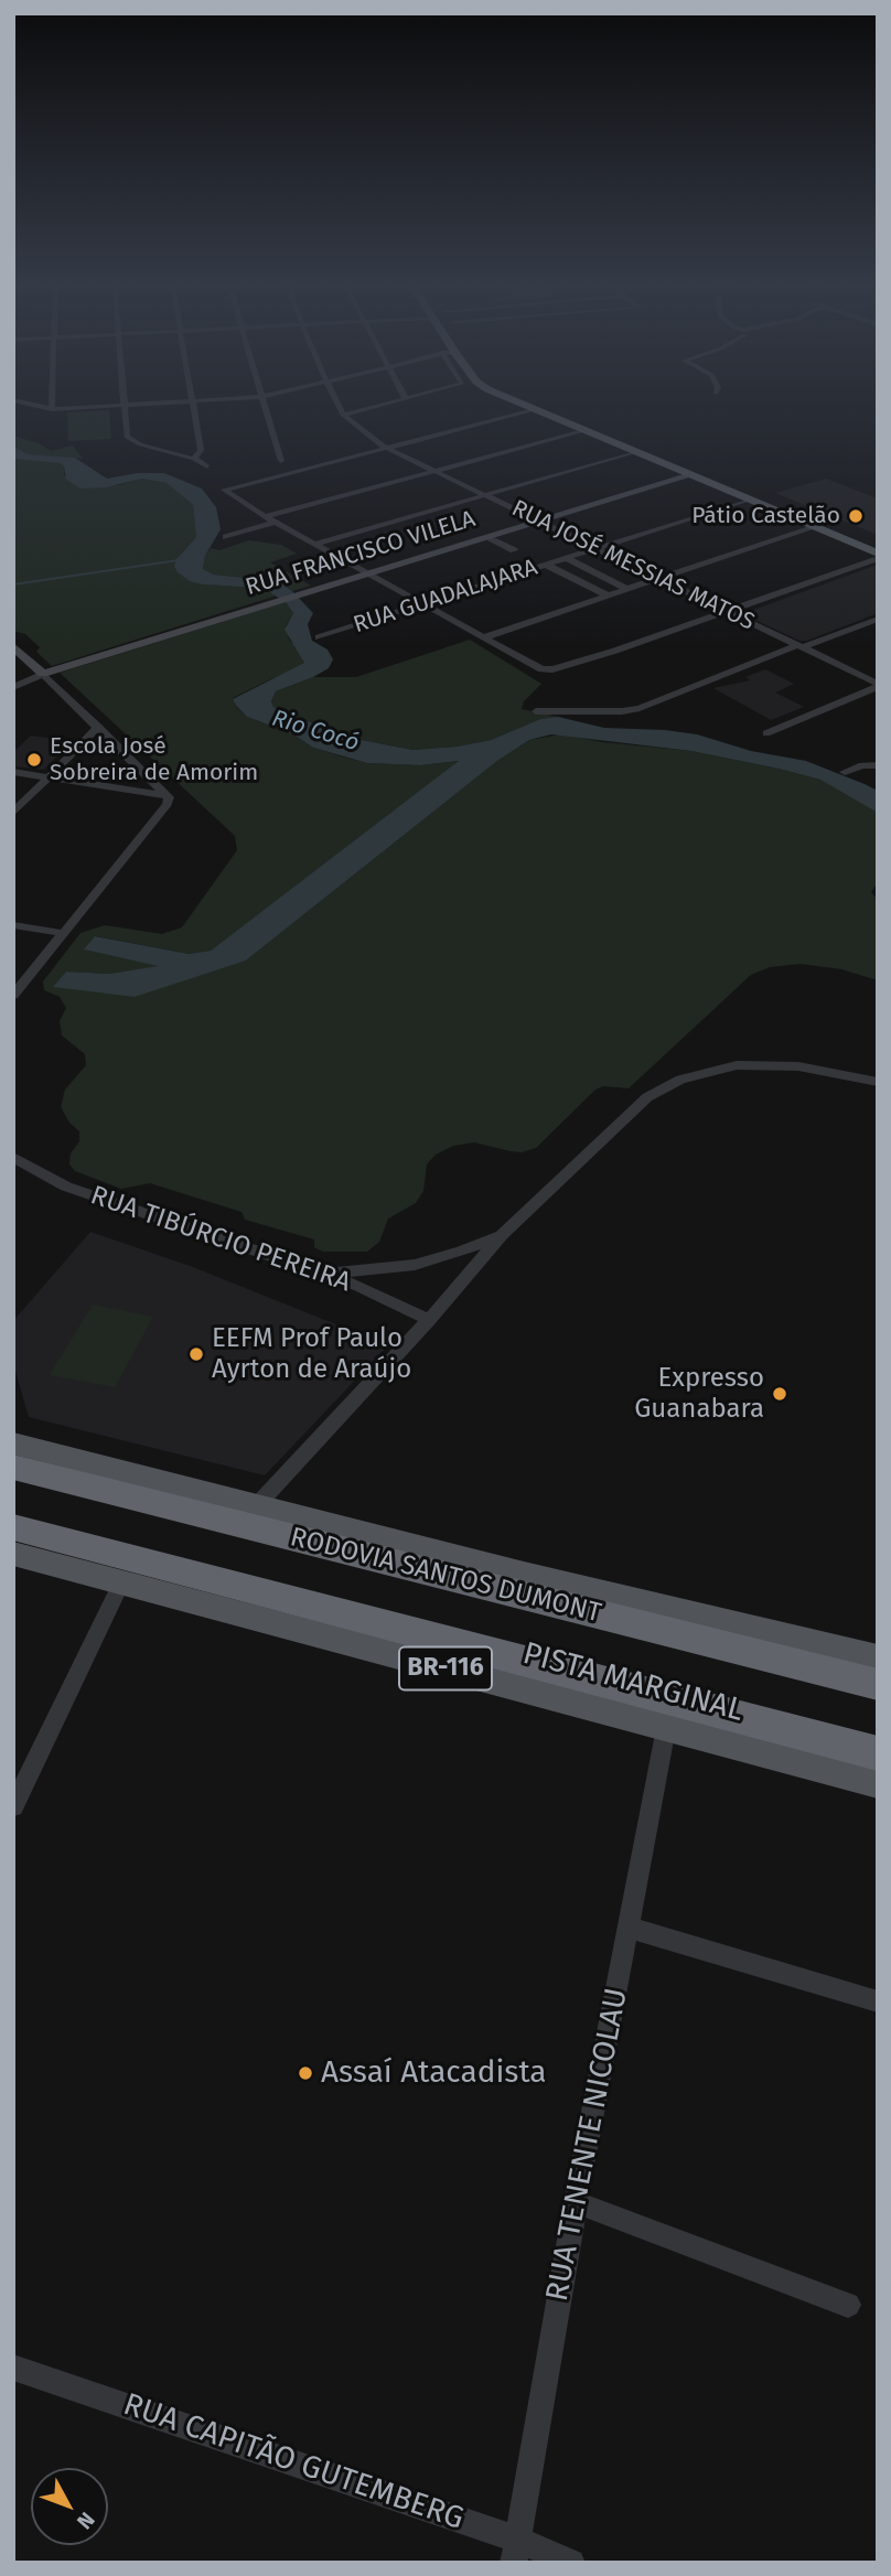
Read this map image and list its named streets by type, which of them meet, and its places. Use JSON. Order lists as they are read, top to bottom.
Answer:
{
  "streets": {
    "highway": ["RODOVIA SANTOS DUMONT", "BR-116"],
    "main road": ["PISTA MARGINAL"],
    "street": [
      "RUA FRANCISCO VILELA",
      "RUA JOSÉ MESSIAS MATOS",
      "RUA GUADALAJARA",
      "RUA TIBÚRCIO PEREIRA",
      "RUA TENENTE NICOLAU",
      "RUA CAPITÃO GUTEMBERG"
    ]
  },
  "crossings": [
    ["RUA FRANCISCO VILELA", "RUA JOSÉ MESSIAS MATOS"],
    ["RUA JOSÉ MESSIAS MATOS", "RUA GUADALAJARA"],
    ["PISTA MARGINAL", "RUA TENENTE NICOLAU"],
    ["RUA TENENTE NICOLAU", "RUA CAPITÃO GUTEMBERG"]
  ],
  "water": ["Rio Cocó"],
  "places": [
    "Pátio Castelão",
    "Escola José Sobreira de Amorim",
    "EEFM Prof Paulo Ayrton de Araújo",
    "Expresso Guanabara",
    "Assaí Atacadista"
  ],
  "north": "bottom right"
}
